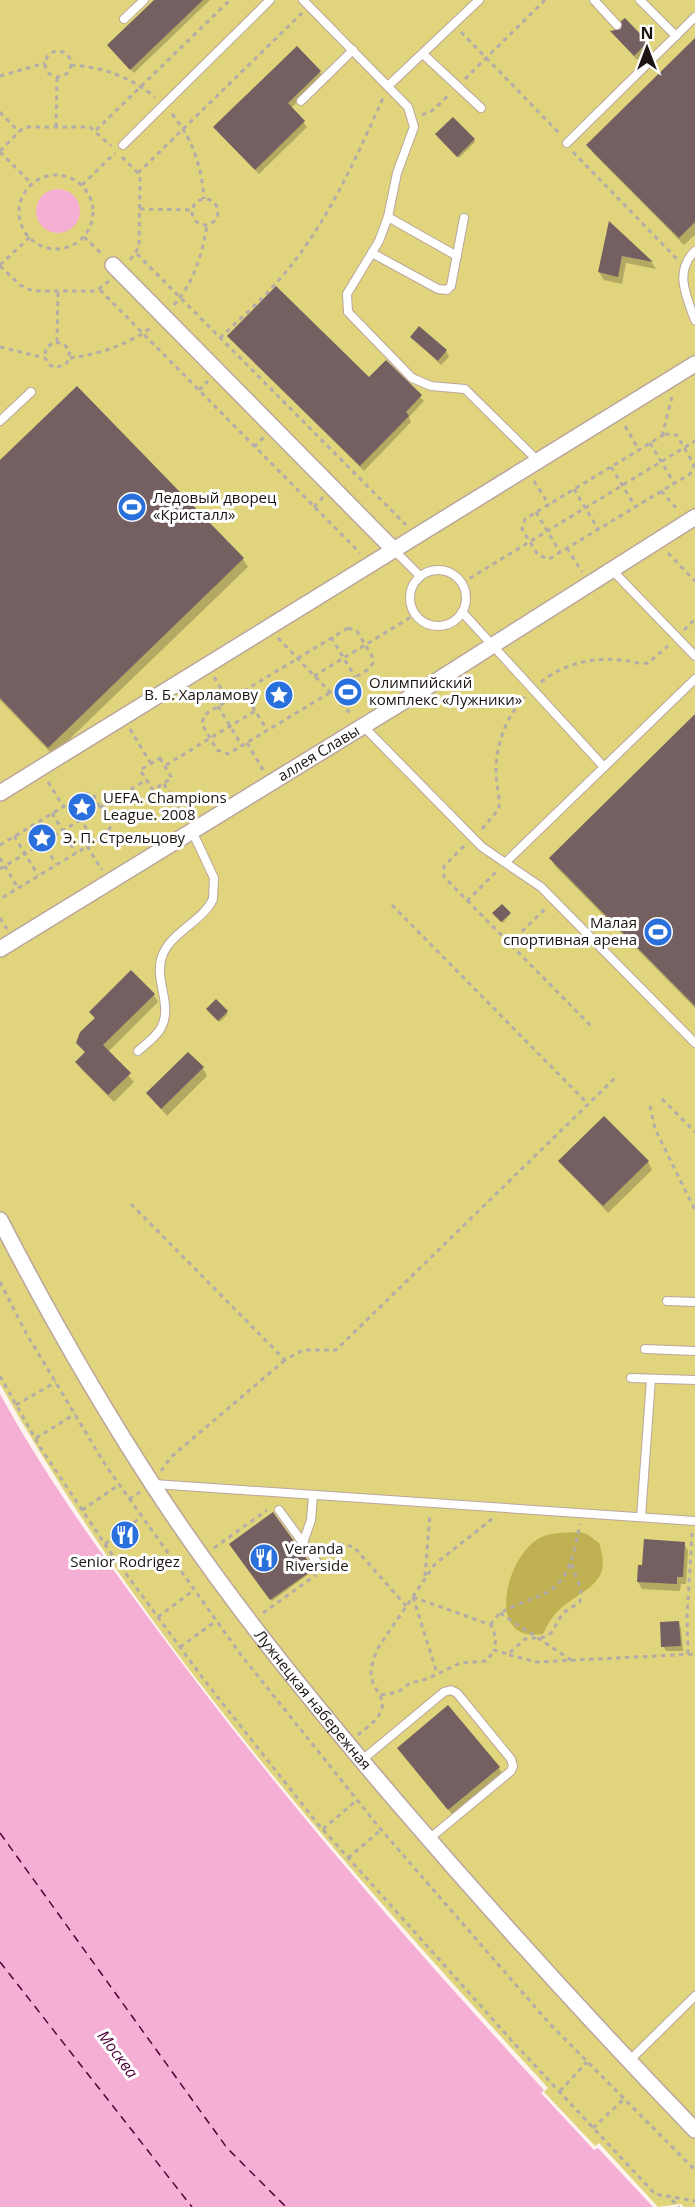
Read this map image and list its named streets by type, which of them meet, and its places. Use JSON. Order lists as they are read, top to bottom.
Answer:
{
  "streets": {
    "street": ["аллея Славы", "Лужнецкая набережная"]
  },
  "water": ["Москва"],
  "places": {
    "sports": ["Ледовый дворец «Кристалл»", "Олимпийский комплекс «Лужники»", "Малая спортивная арена"],
    "place": ["В. Б. Харламову", "UEFA. Champions League. 2008", "Э. П. Стрельцову"],
    "restaurant": ["Senior Rodrigez", "Veranda Riverside"]
  },
  "north": "top"
}
